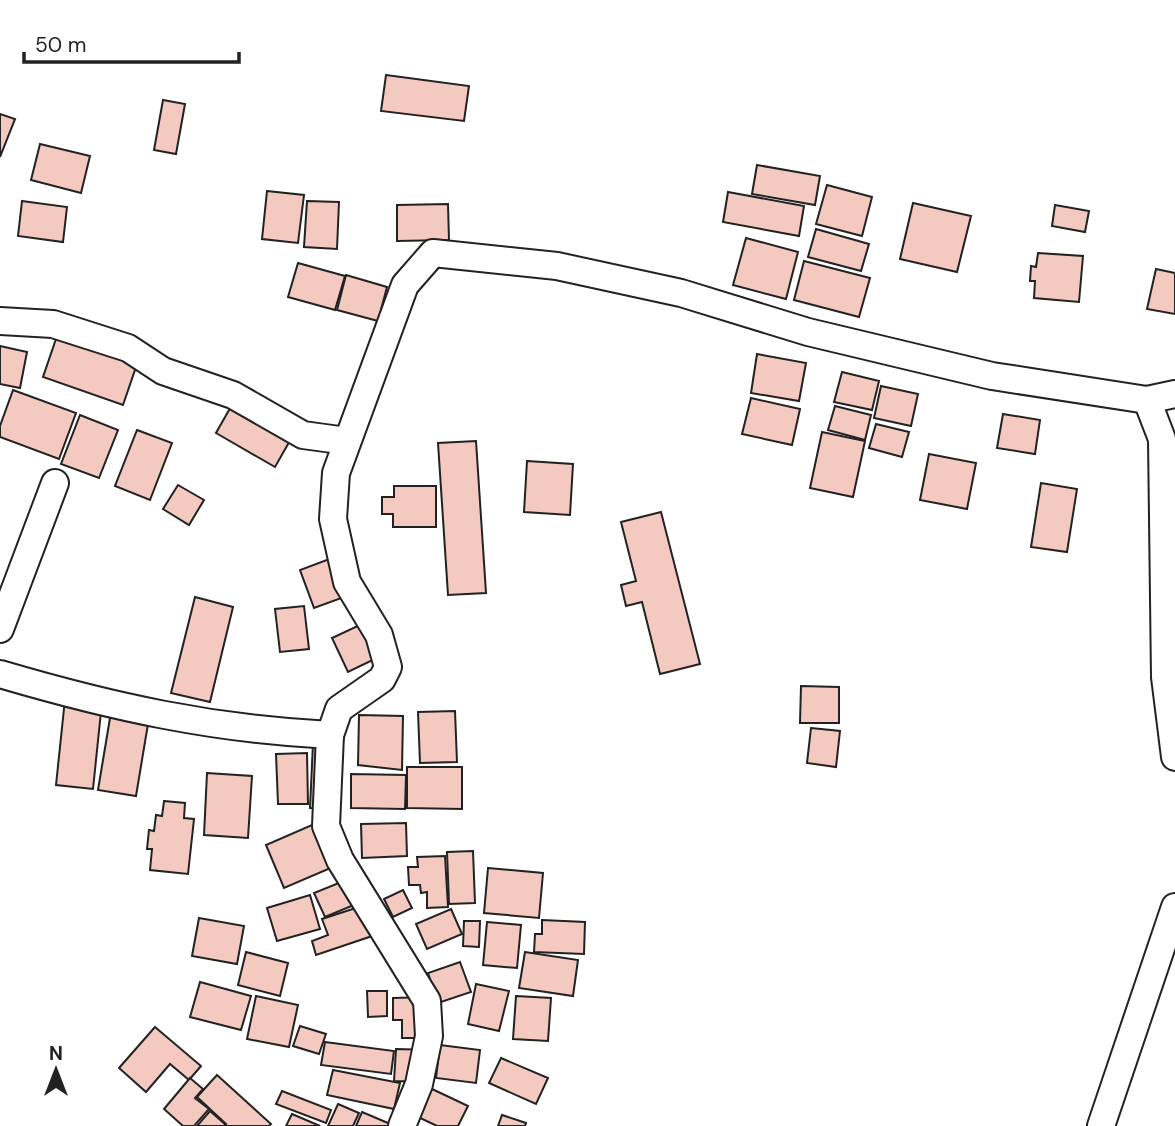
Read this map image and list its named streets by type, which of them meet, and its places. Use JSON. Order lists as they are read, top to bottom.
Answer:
{
  "scale_bar": "50 m",
  "north": "top"
}
